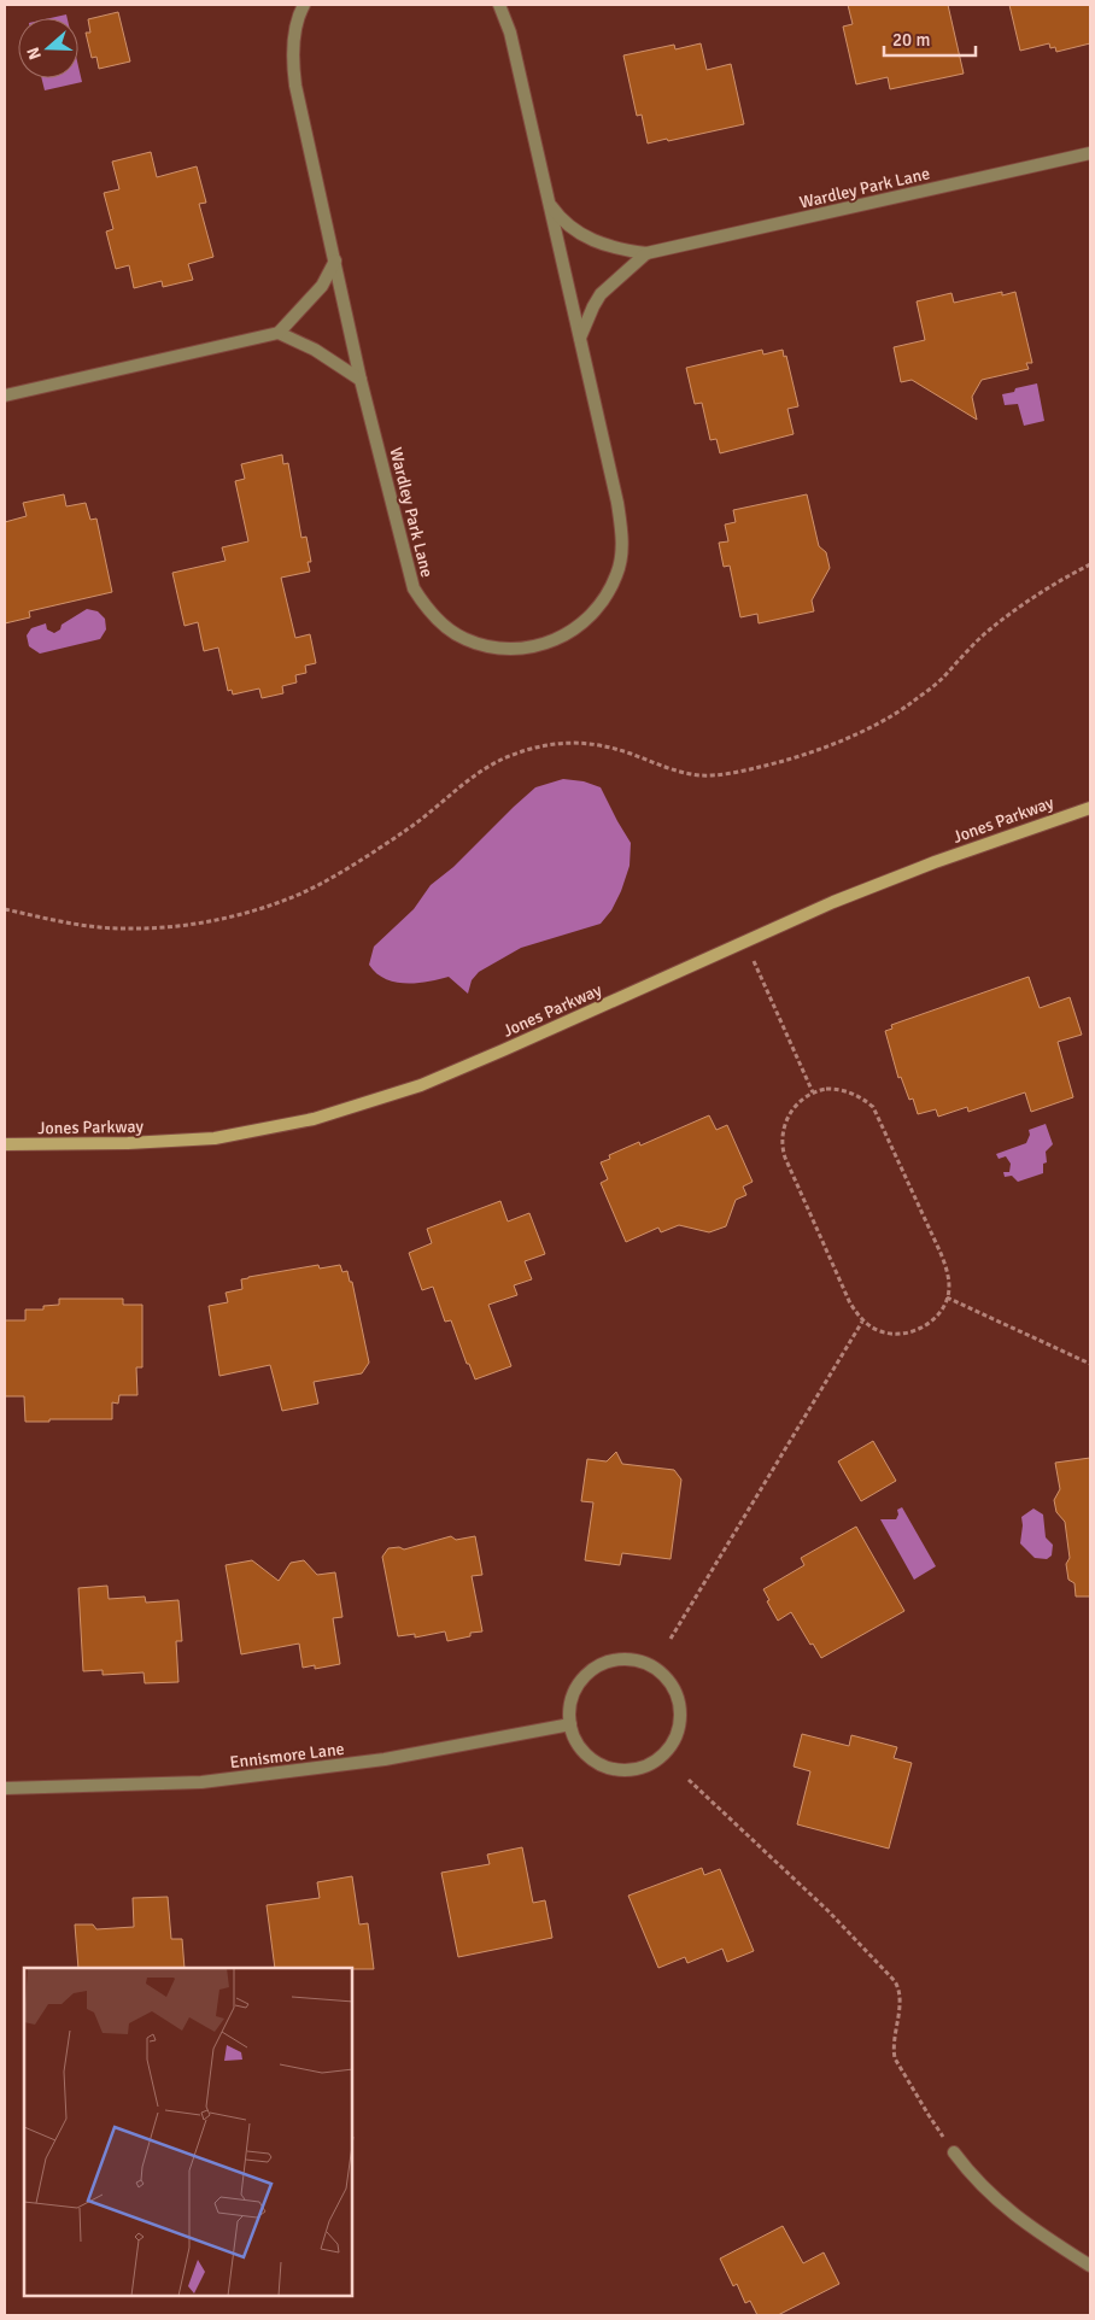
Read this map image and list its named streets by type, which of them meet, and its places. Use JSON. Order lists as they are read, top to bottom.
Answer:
{
  "streets": {
    "street": ["Wardley Park Lane", "Jones Parkway", "Ennismore Lane"]
  },
  "scale_bar": "20 m",
  "north": "left"
}
